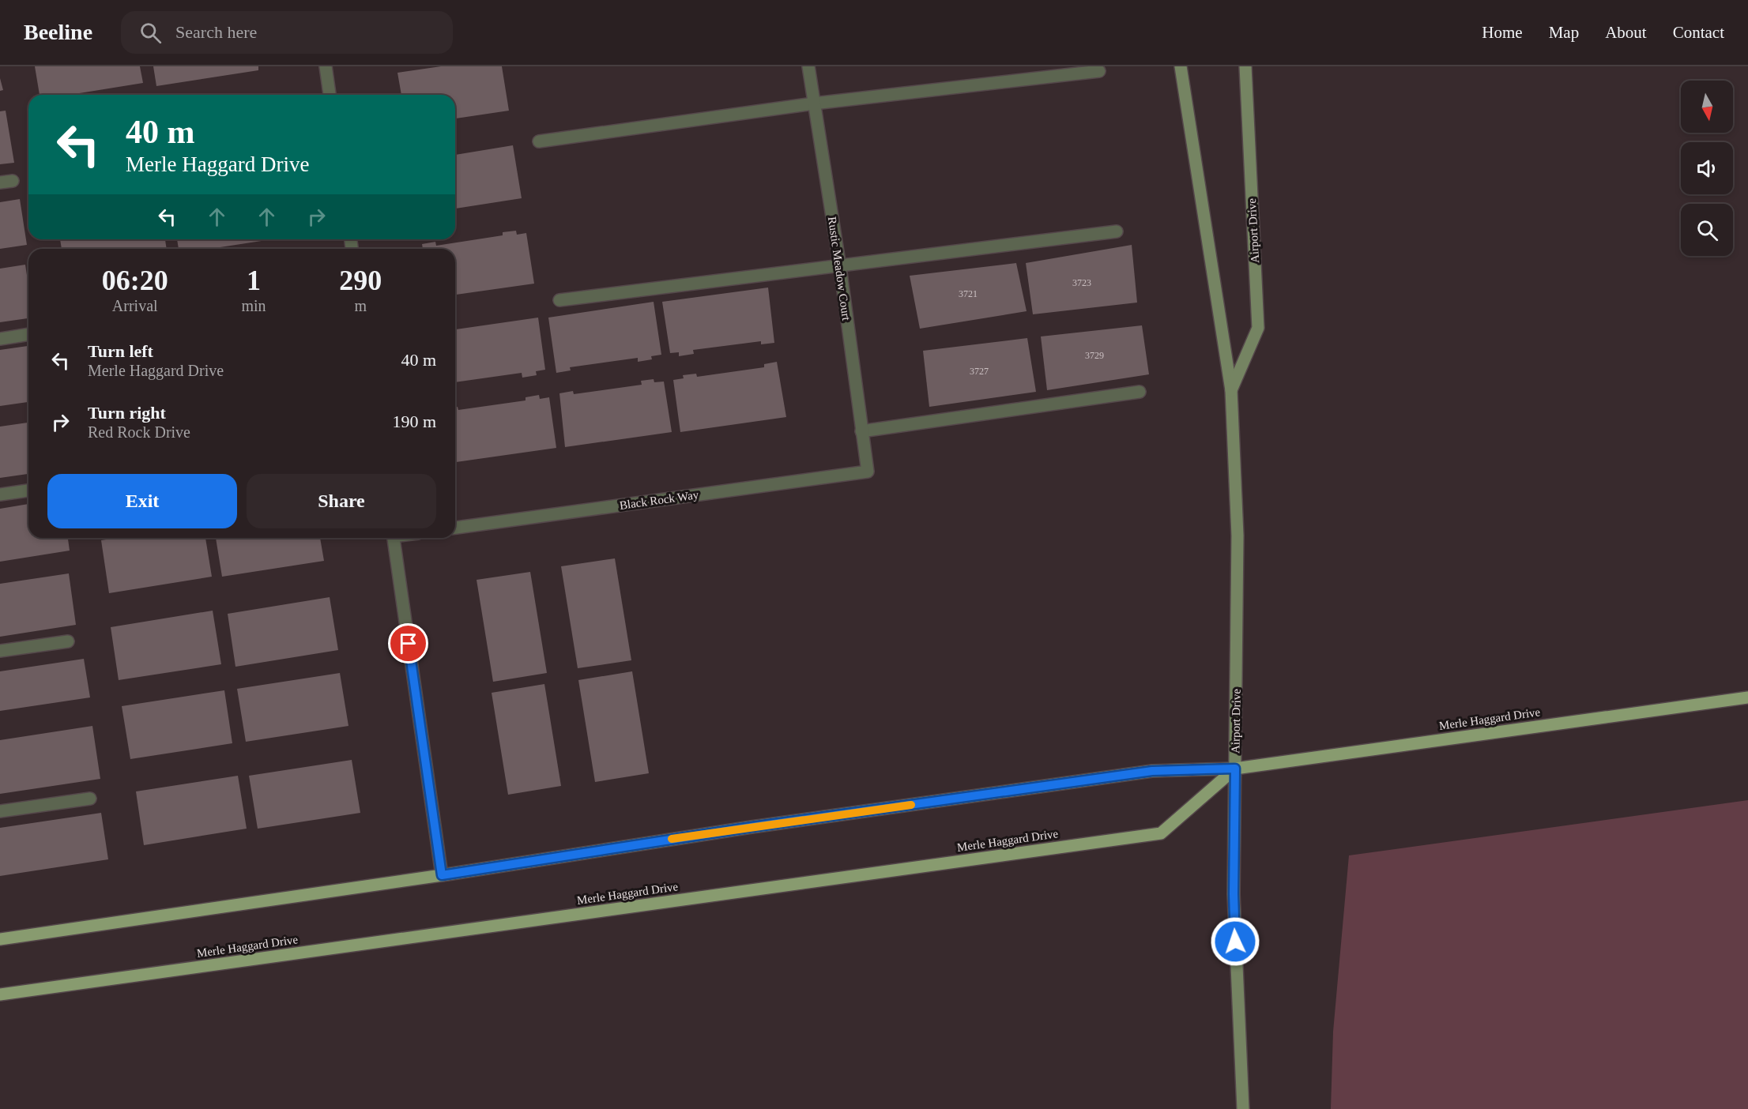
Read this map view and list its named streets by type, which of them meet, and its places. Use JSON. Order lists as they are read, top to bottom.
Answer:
{
  "streets": {
    "main road": ["Airport Drive", "Merle Haggard Drive"],
    "street": ["Rustic Meadow Court", "Black Rock Way"]
  },
  "crossings": [
    ["Airport Drive", "Merle Haggard Drive"],
    ["Rustic Meadow Court", "Black Rock Way"]
  ],
  "house_numbers": [
    "3723",
    "3721",
    "3729",
    "3727"
  ],
  "north": "bottom",
  "page": {
    "header": "Beeline",
    "search": "Search here",
    "nav": [
      "Home",
      "Map",
      "About",
      "Contact"
    ],
    "turn": ["40 m", "Merle Haggard Drive"],
    "eta": [
      "06:20",
      "Arrival",
      "1",
      "min",
      "290",
      "m"
    ],
    "list": [
      {
        "name": "Turn left",
        "note": "Merle Haggard Drive",
        "value": "40 m"
      },
      {
        "name": "Turn right",
        "note": "Red Rock Drive",
        "value": "190 m"
      }
    ],
    "buttons": ["Exit", "Share"]
  }
}
